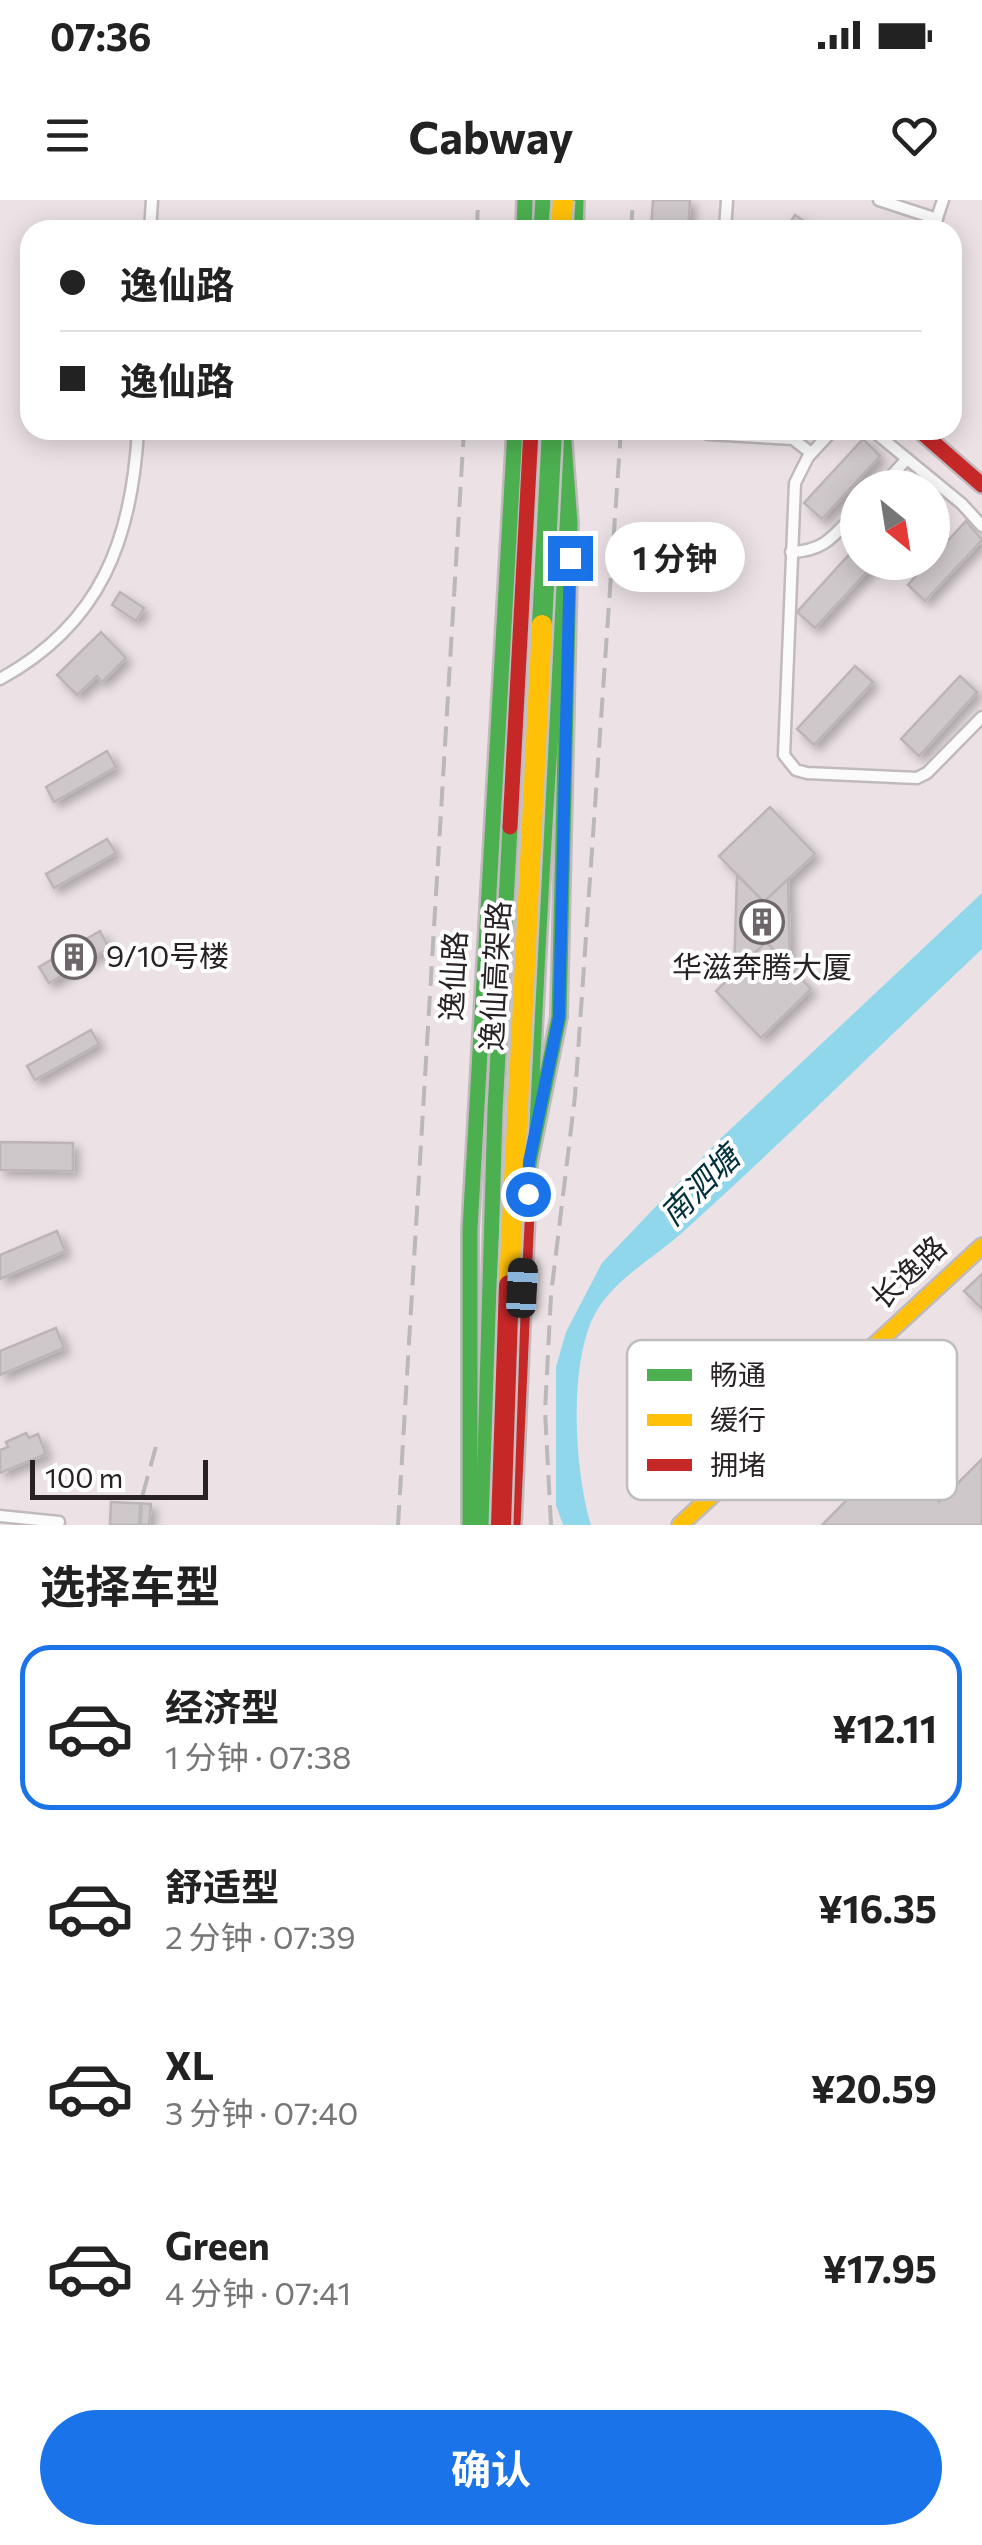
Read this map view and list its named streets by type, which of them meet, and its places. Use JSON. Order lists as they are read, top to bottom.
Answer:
{
  "streets": {
    "main road": ["逸仙路", "逸仙高架路", "长逸路"]
  },
  "water": ["南泗塘"],
  "places": {
    "building": ["华滋奔腾大厦", "9/10号楼"]
  },
  "legend": ["畅通", "缓行", "拥堵"],
  "scale_bar": "100 m",
  "north": "bottom right",
  "page": {
    "status": "07:36",
    "header": "Cabway",
    "banner": ["逸仙路", "逸仙路"],
    "bubble": "1 分钟",
    "scale": "100 m",
    "heading": "选择车型",
    "list": [
      {
        "name": "经济型",
        "note": "1 分钟 · 07:38",
        "value": "¥12.11"
      },
      {
        "name": "舒适型",
        "note": "2 分钟 · 07:39",
        "value": "¥16.35"
      },
      {
        "name": "XL",
        "note": "3 分钟 · 07:40",
        "value": "¥20.59"
      },
      {
        "name": "Green",
        "note": "4 分钟 · 07:41",
        "value": "¥17.95"
      }
    ],
    "buttons": "确认"
  }
}
